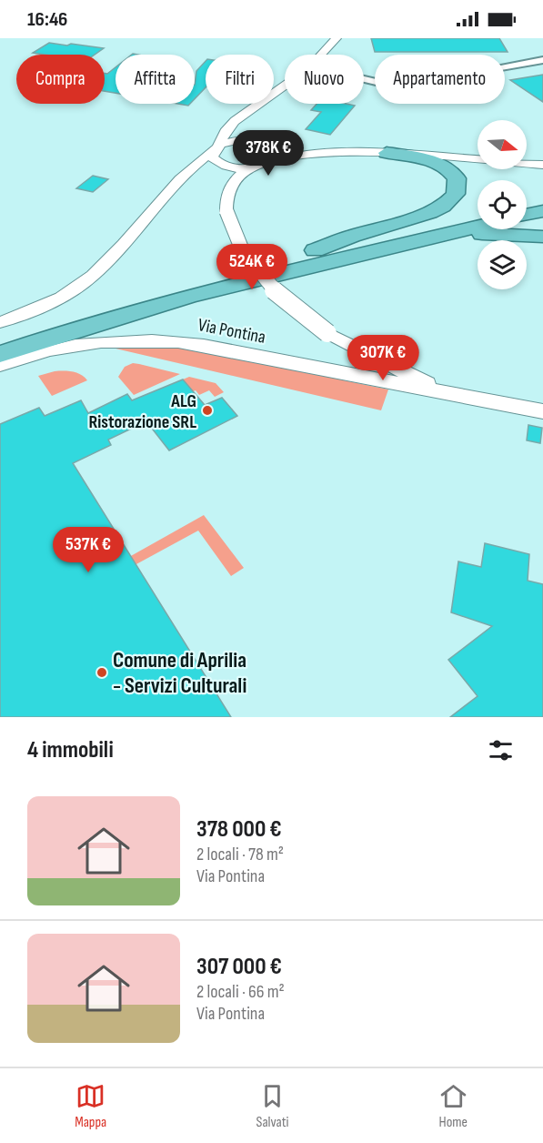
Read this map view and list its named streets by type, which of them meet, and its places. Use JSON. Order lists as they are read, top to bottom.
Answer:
{
  "streets": {
    "street": ["Via Pontina"]
  },
  "places": ["ALG Ristorazione SRL", "Comune di Aprilia - Servizi Culturali"],
  "north": "right",
  "page": {
    "status": "16:46",
    "chip": [
      "Compra",
      "Affitta",
      "Filtri",
      "Nuovo",
      "Appartamento"
    ],
    "price": [
      "378K €",
      "524K €",
      "307K €",
      "537K €"
    ],
    "heading": "4 immobili",
    "list": [
      {
        "name": "378 000 €",
        "note": "2 locali · 78 m² · Via Pontina"
      },
      {
        "name": "307 000 €",
        "note": "2 locali · 66 m² · Via Pontina"
      }
    ],
    "tabs": ["Mappa", "Salvati", "Home"]
  }
}
